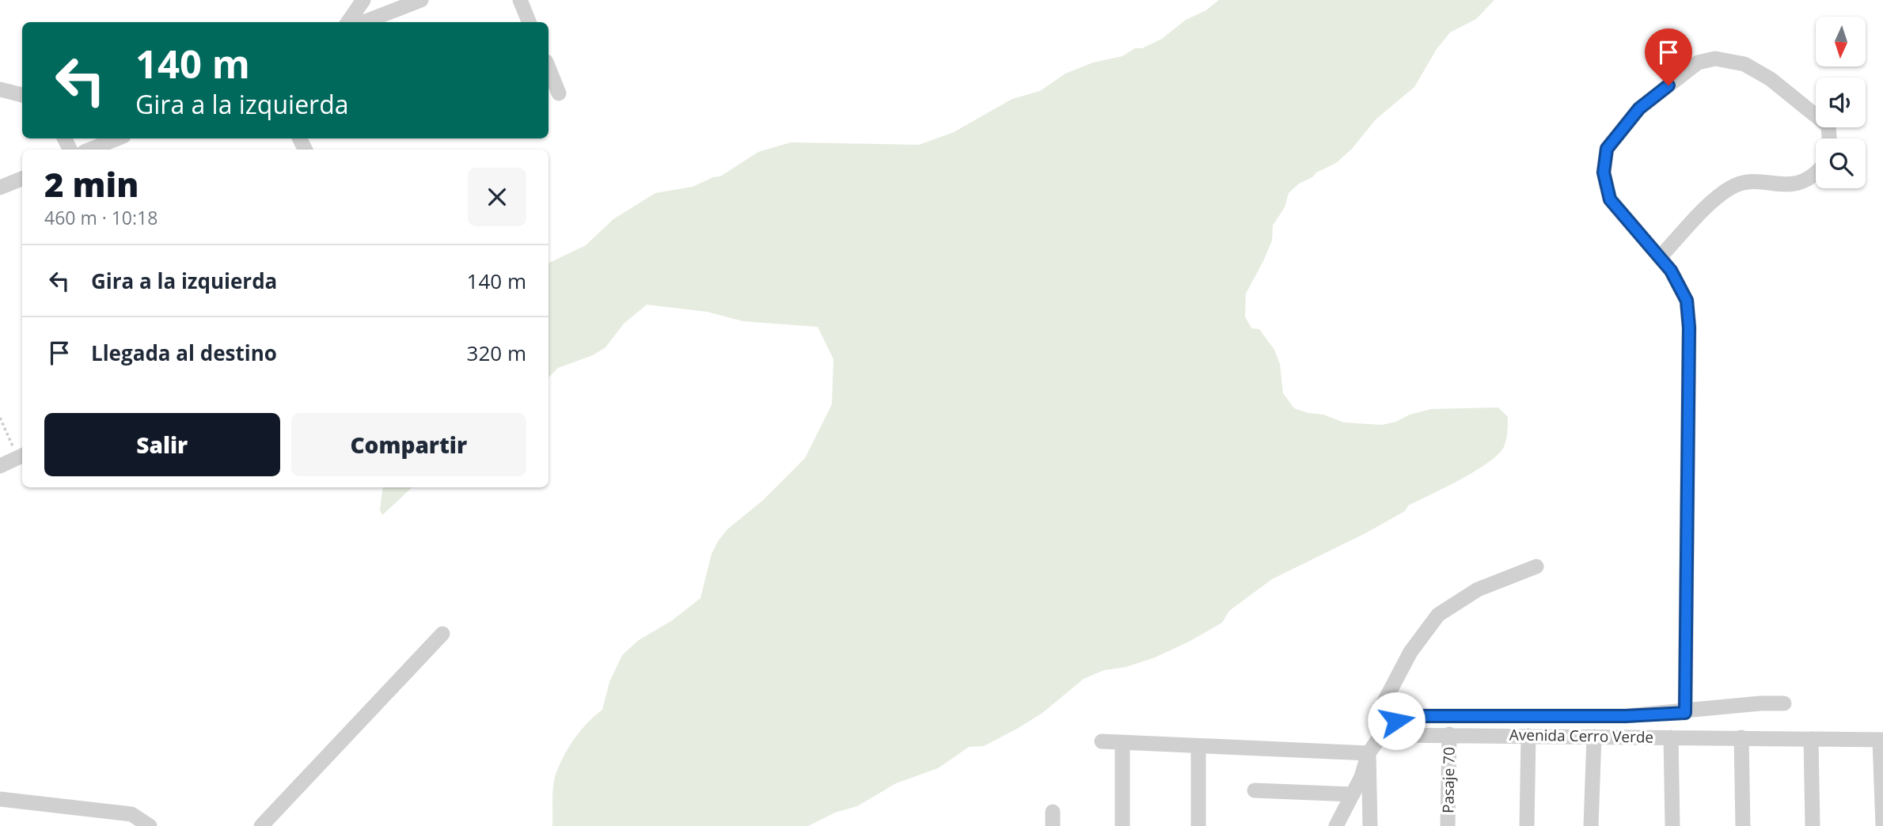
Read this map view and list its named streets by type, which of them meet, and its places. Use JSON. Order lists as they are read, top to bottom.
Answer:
{
  "streets": {
    "street": ["Avenida Cerro Verde", "Pasaje 70"]
  },
  "crossings": [
    ["Avenida Cerro Verde", "Pasaje 70"]
  ],
  "north": "bottom",
  "page": {
    "turn": ["140 m", "Gira a la izquierda"],
    "heading": ["2 min", "460 m · 10:18"],
    "list": [
      {
        "name": "Gira a la izquierda",
        "value": "140 m"
      },
      {
        "name": "Llegada al destino",
        "value": "320 m"
      }
    ],
    "buttons": ["Salir", "Compartir"]
  }
}
